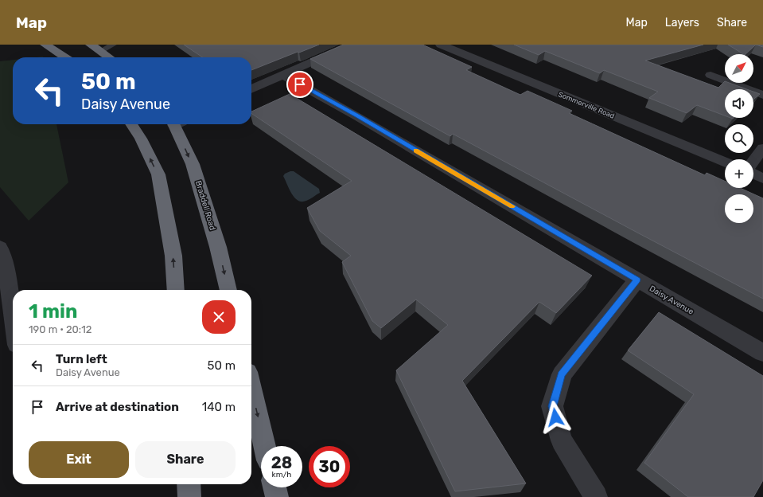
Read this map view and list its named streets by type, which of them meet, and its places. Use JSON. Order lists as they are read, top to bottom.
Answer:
{
  "streets": {
    "highway": ["Braddell Road"],
    "street": ["Sommerville Road", "Daisy Avenue"]
  },
  "north": "top right",
  "page": {
    "header": "Map",
    "nav": ["Map", "Layers", "Share"],
    "map_buttons": ["+", "−"],
    "turn": ["50 m", "Daisy Avenue"],
    "heading": ["1 min", "190 m · 20:12"],
    "list": [
      {
        "name": "Turn left",
        "note": "Daisy Avenue",
        "value": "50 m"
      },
      {
        "name": "Arrive at destination",
        "value": "140 m"
      }
    ],
    "buttons": ["Exit", "Share"],
    "speed": "28 km/h",
    "limit": "30"
  }
}
